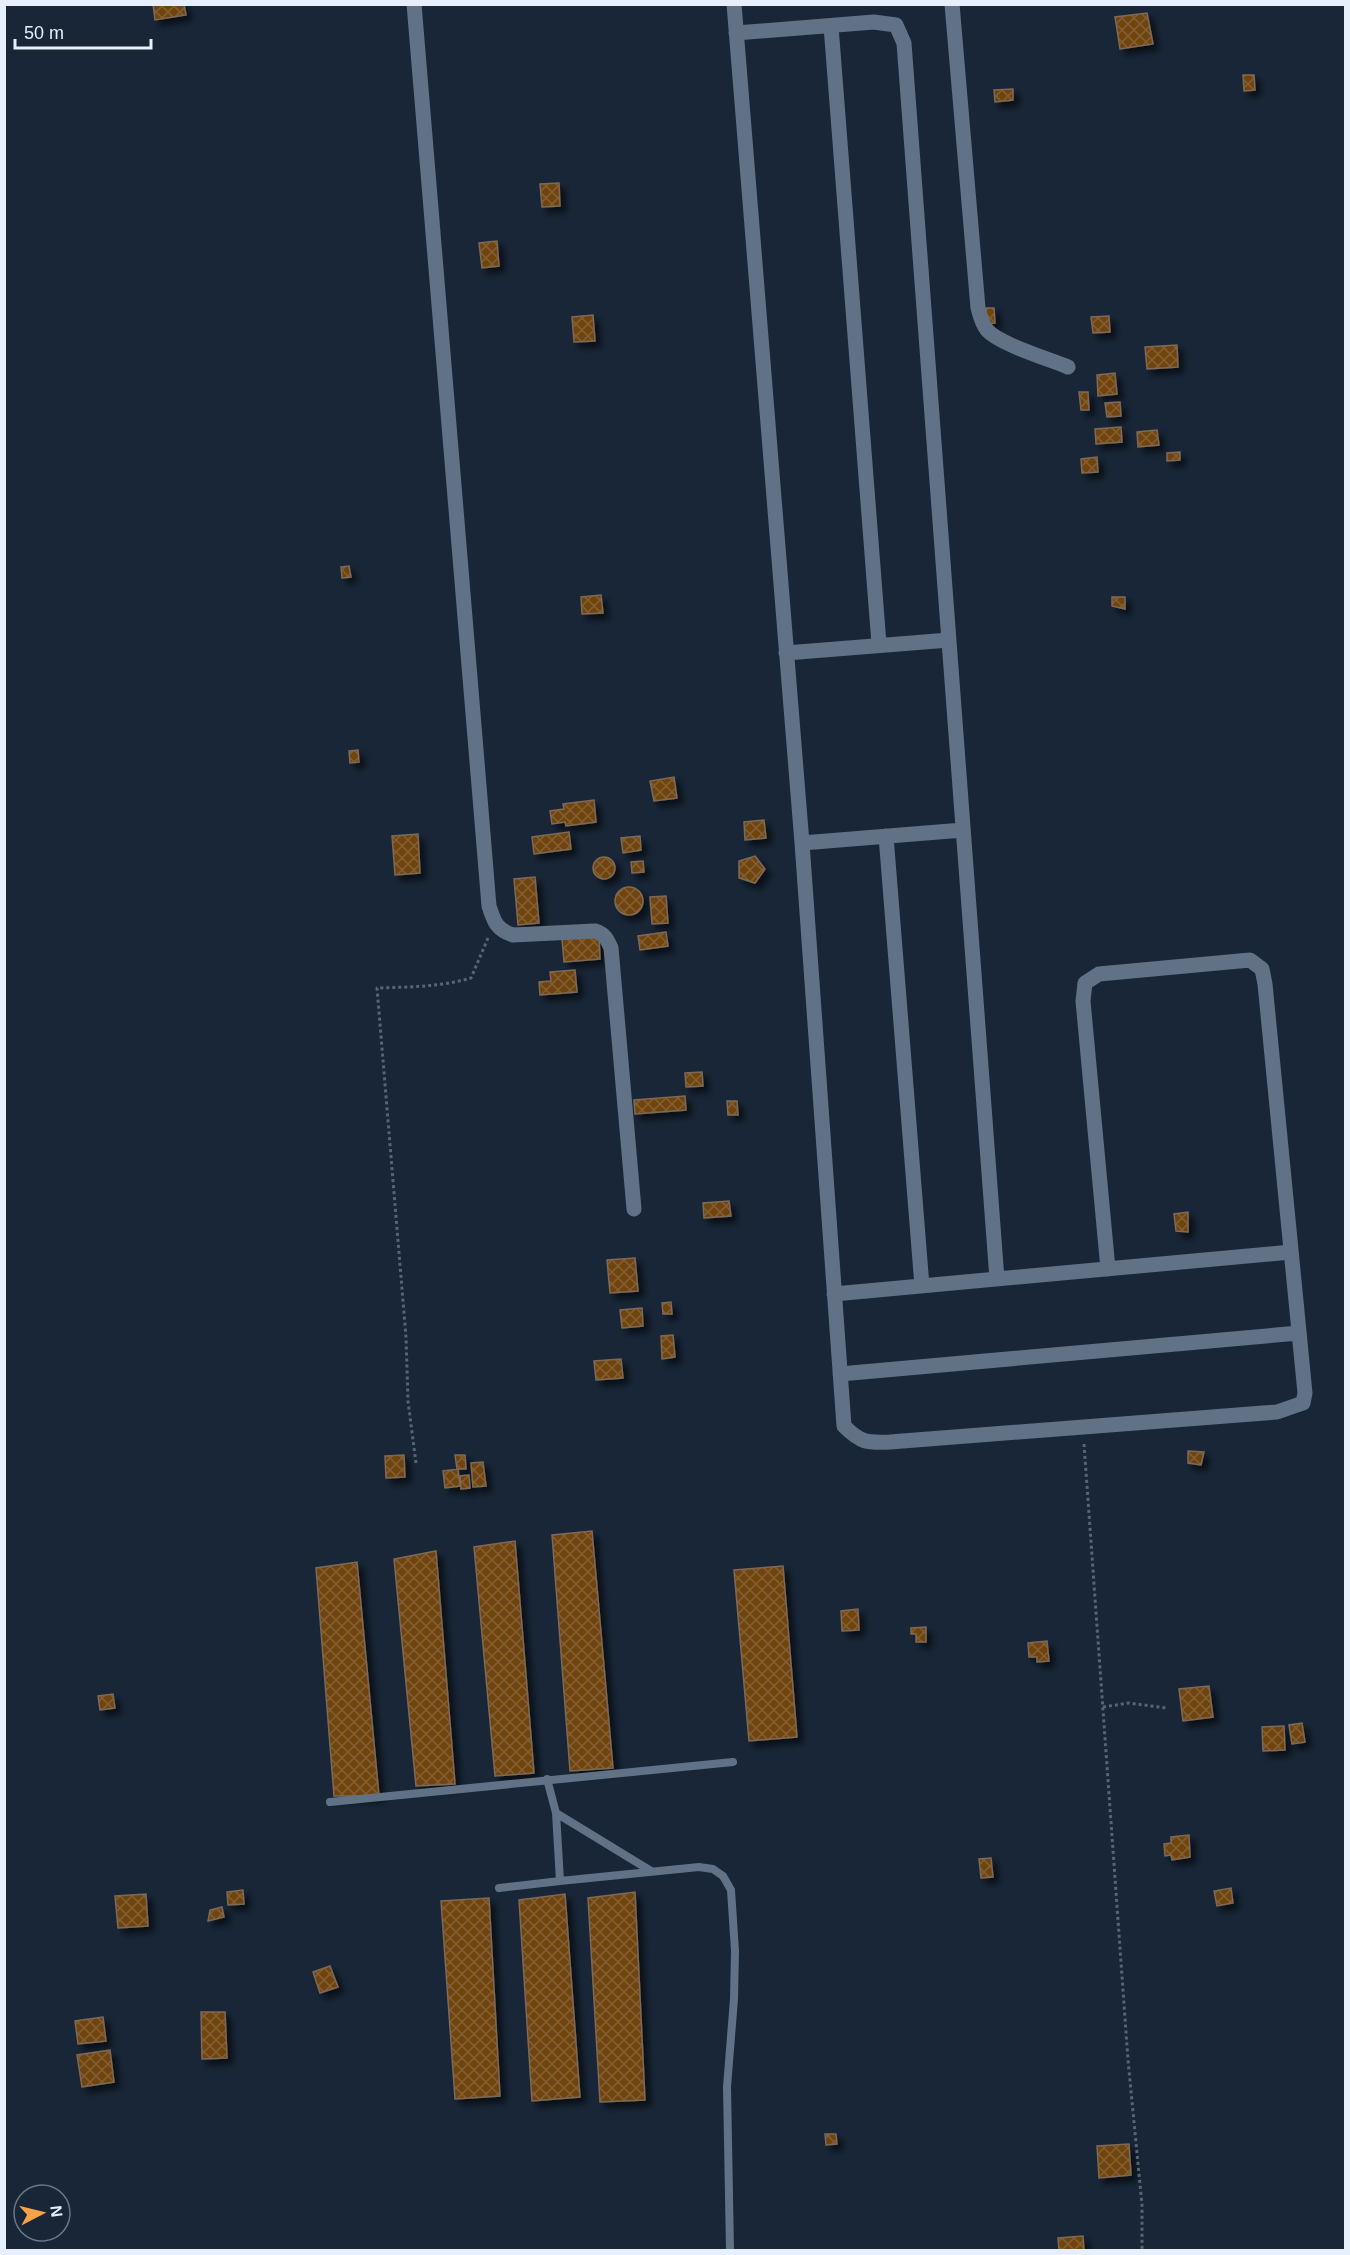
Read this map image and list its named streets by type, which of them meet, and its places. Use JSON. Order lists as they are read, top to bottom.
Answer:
{
  "scale_bar": "50 m",
  "north": "right"
}
